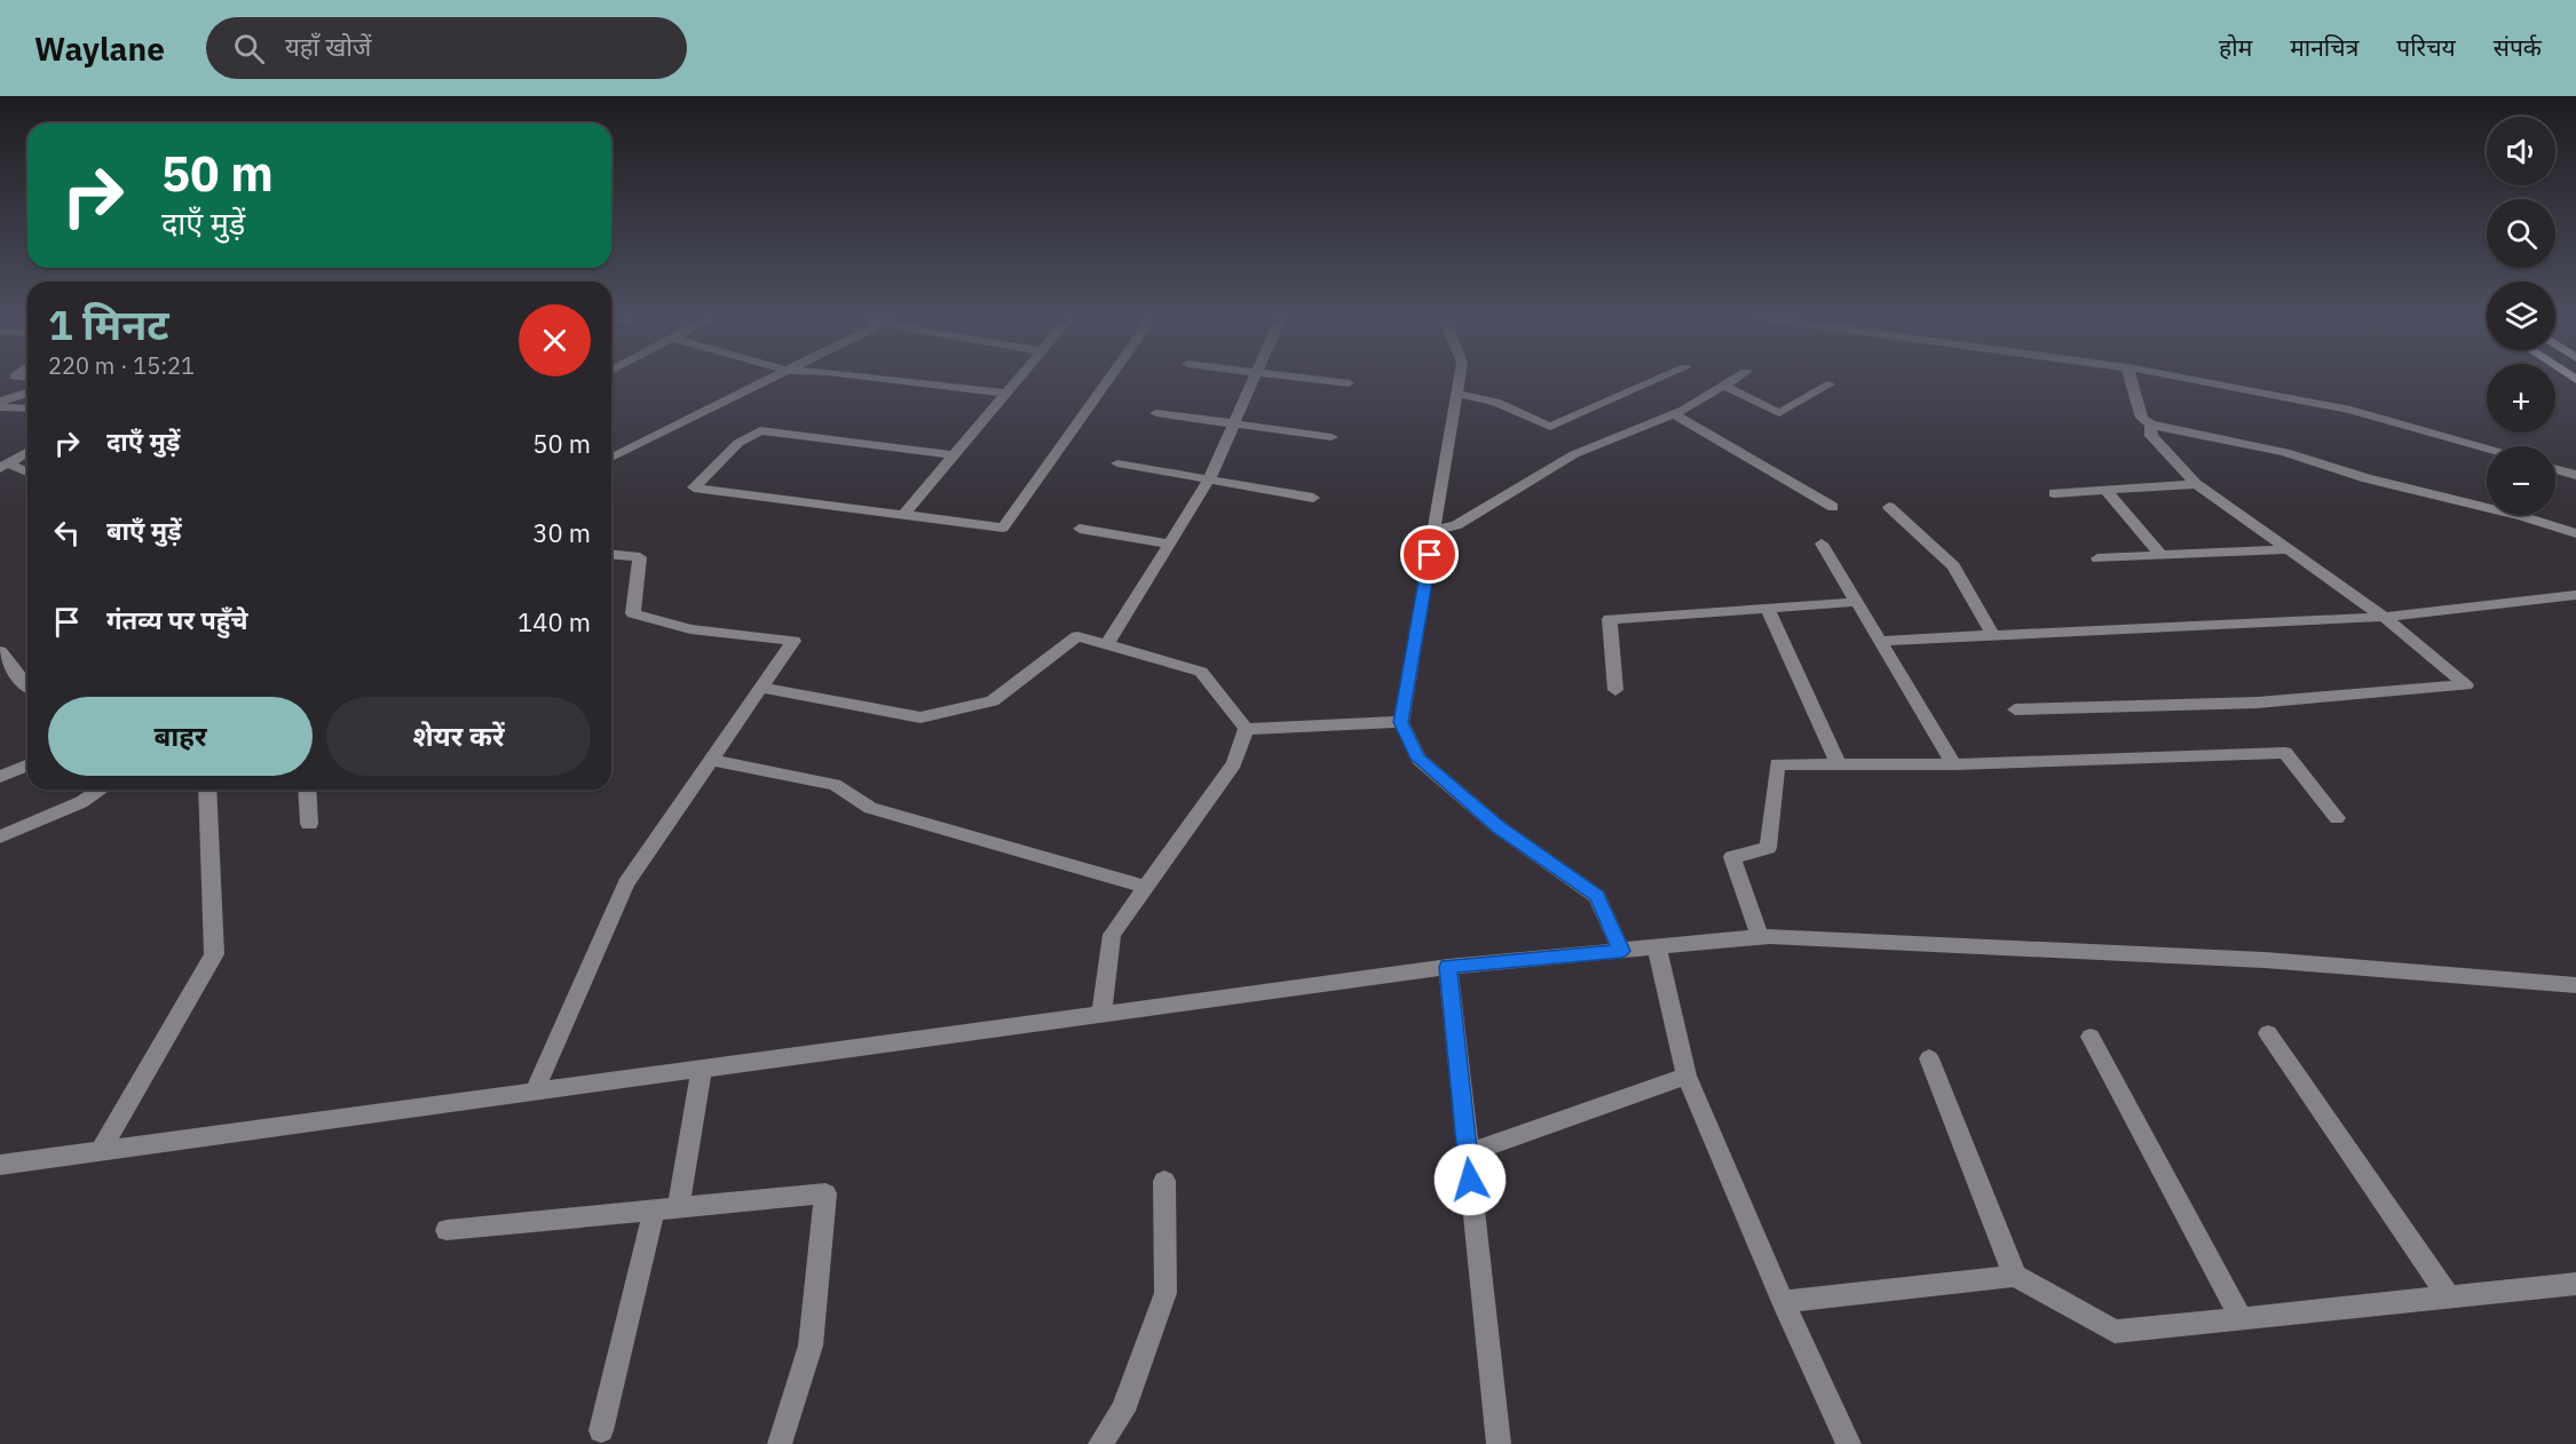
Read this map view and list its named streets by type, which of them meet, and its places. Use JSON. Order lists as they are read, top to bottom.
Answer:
{
  "page": {
    "header": "Waylane",
    "search": "यहाँ खोजें",
    "nav": [
      "होम",
      "मानचित्र",
      "परिचय",
      "संपर्क"
    ],
    "map_buttons": ["+", "−"],
    "turn": ["50 m", "दाएँ मुड़ें"],
    "heading": ["1 मिनट", "220 m · 15:21"],
    "list": [
      {
        "name": "दाएँ मुड़ें",
        "value": "50 m"
      },
      {
        "name": "बाएँ मुड़ें",
        "value": "30 m"
      },
      {
        "name": "गंतव्य पर पहुँचे",
        "value": "140 m"
      }
    ],
    "buttons": ["बाहर", "शेयर करें"]
  }
}
